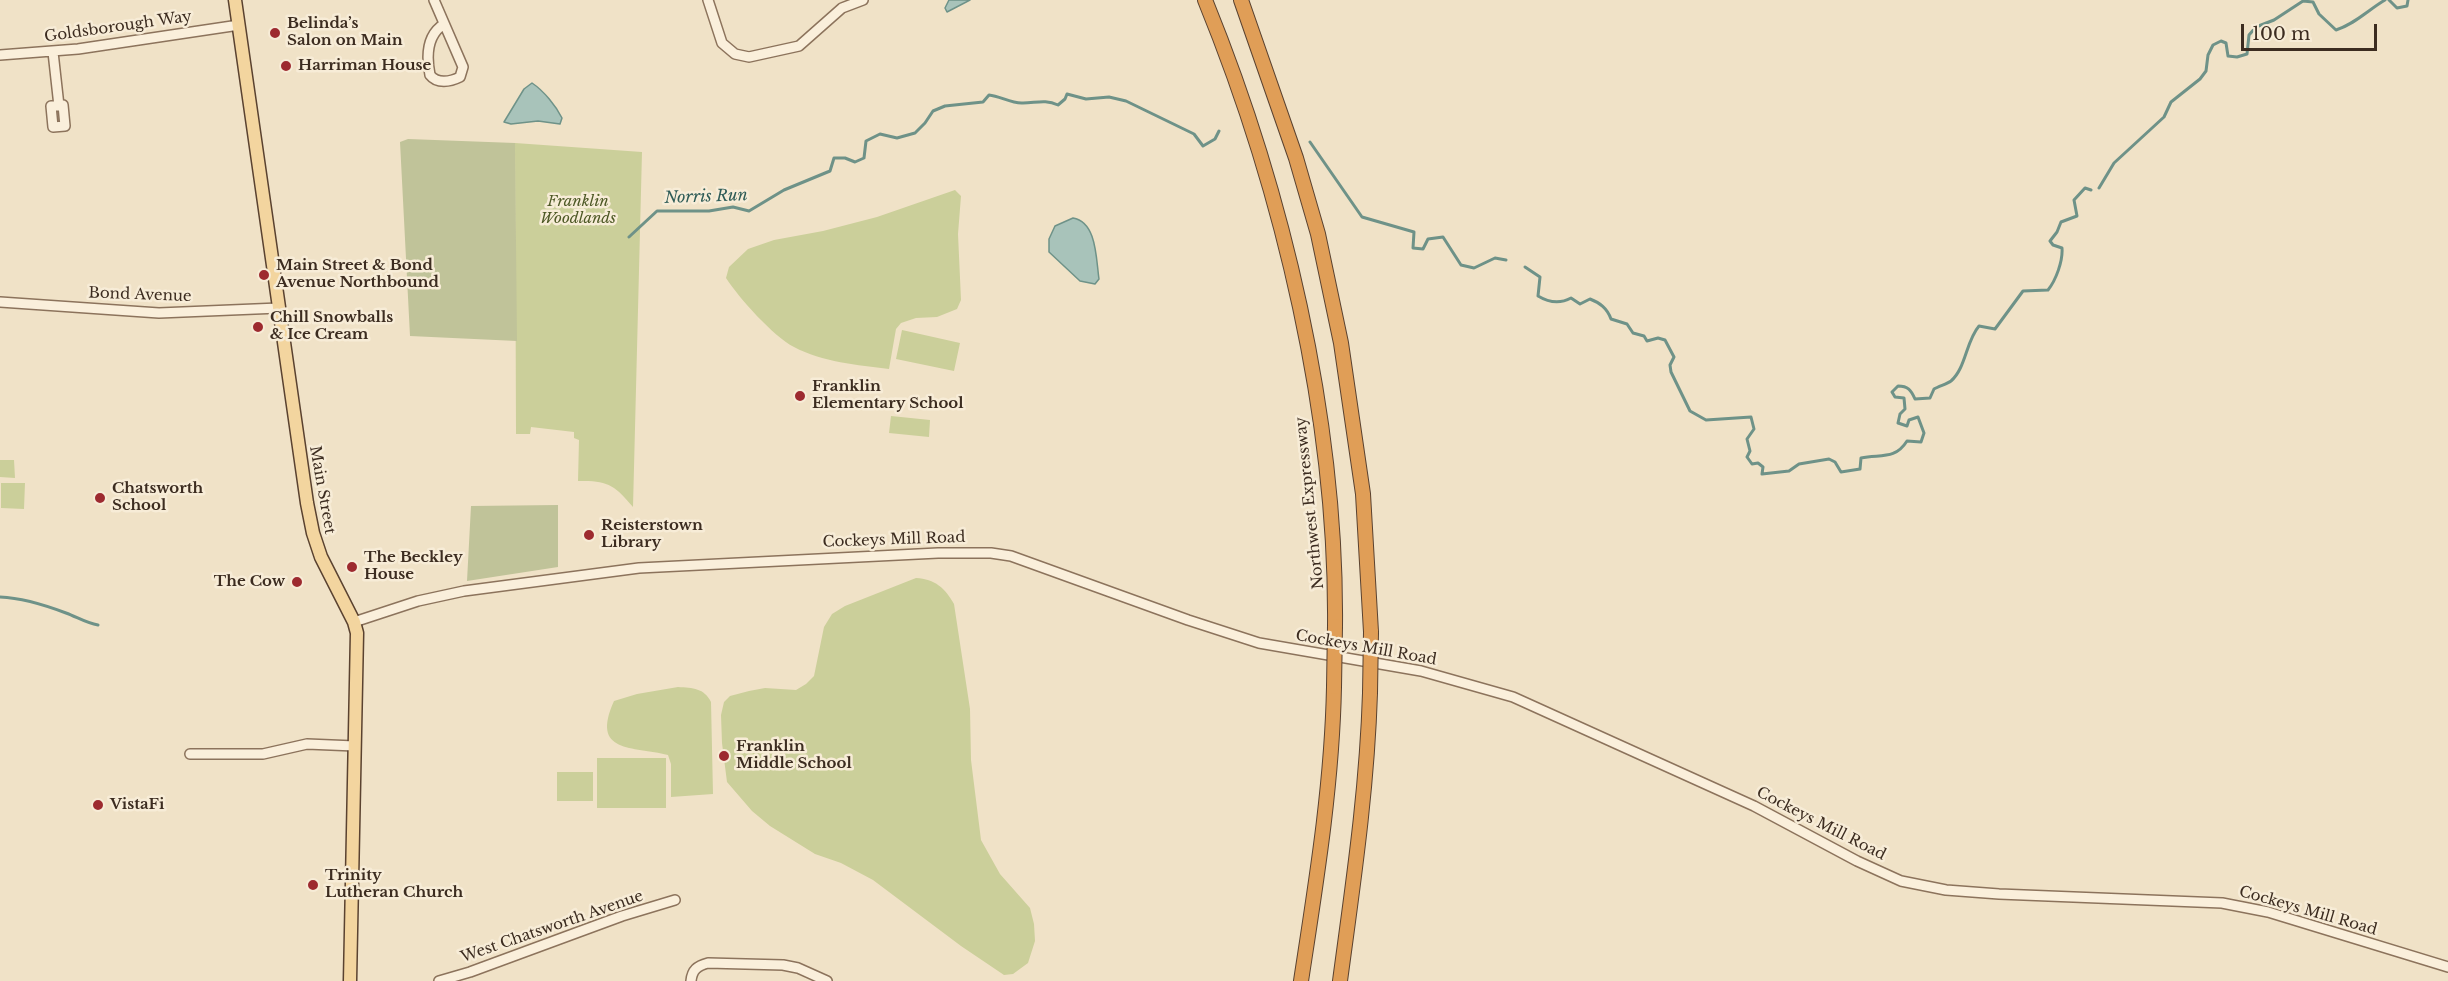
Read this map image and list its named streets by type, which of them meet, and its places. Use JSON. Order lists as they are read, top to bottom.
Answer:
{
  "streets": {
    "highway": ["Northwest Expressway"],
    "main road": ["Main Street"],
    "street": [
      "Goldsborough Way",
      "Bond Avenue",
      "Cockeys Mill Road",
      "West Chatsworth Avenue"
    ]
  },
  "crossings": [
    ["Goldsborough Way", "Main Street"],
    ["Bond Avenue", "Main Street"],
    ["Main Street", "Cockeys Mill Road"]
  ],
  "water": ["Norris Run"],
  "parks": ["Franklin Woodlands"],
  "places": [
    "Belinda’s Salon on Main",
    "Harriman House",
    "Main Street & Bond Avenue Northbound",
    "Chill Snowballs & Ice Cream",
    "Franklin Elementary School",
    "Chatsworth School",
    "Reisterstown Library",
    "The Beckley House",
    "The Cow",
    "Franklin Middle School",
    "VistaFi",
    "Trinity Lutheran Church"
  ],
  "scale_bar": "100 m"
}
